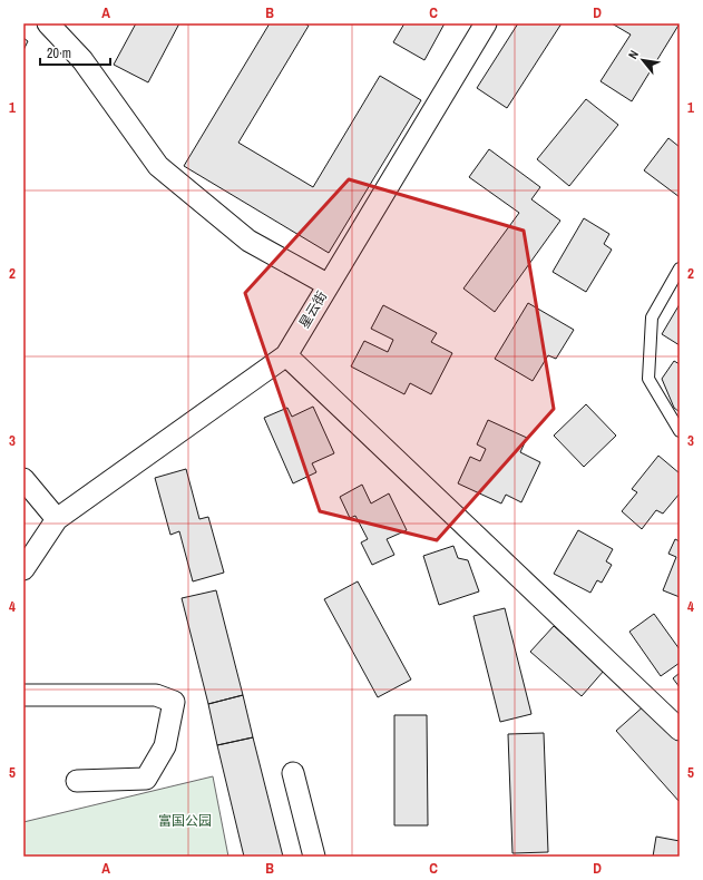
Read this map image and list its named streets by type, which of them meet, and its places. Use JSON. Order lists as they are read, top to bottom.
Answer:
{
  "streets": {
    "street": ["星云街"]
  },
  "parks": ["富国公园"],
  "scale_bar": "20 m",
  "north": "top left",
  "grid": {
    "columns": [
      "A",
      "B",
      "C",
      "D"
    ],
    "rows": [
      "1",
      "2",
      "3",
      "4",
      "5"
    ]
  }
}
